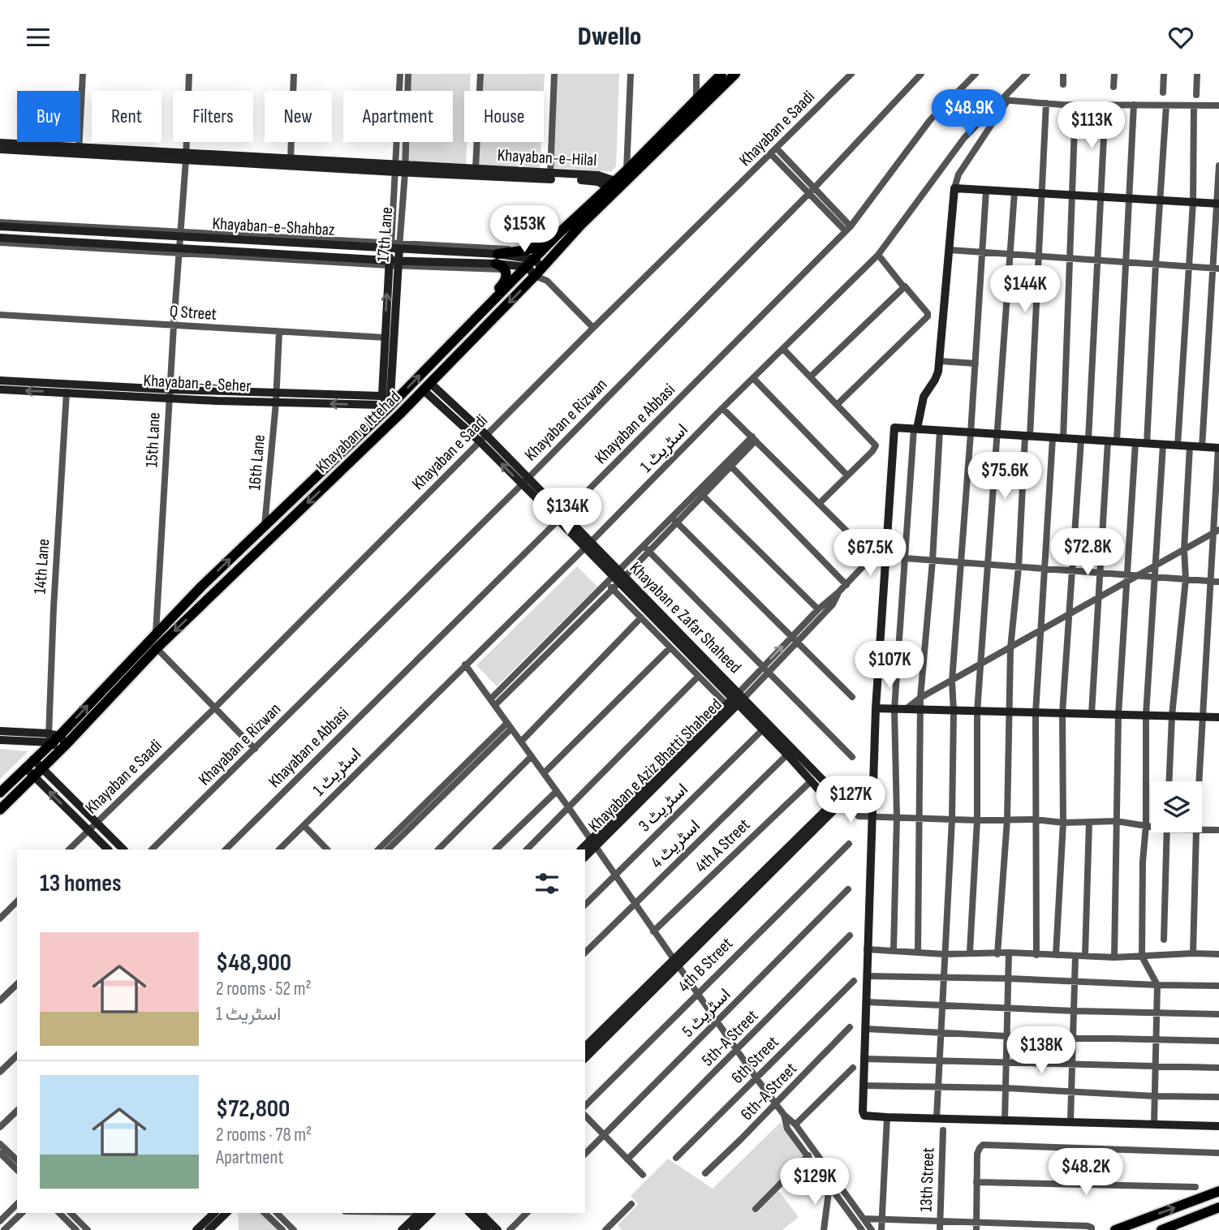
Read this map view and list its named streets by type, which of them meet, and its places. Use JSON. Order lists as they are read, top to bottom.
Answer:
{
  "streets": {
    "main road": ["Khayaban e Ittehad"],
    "street": [
      "Khayaban e Saadi",
      "Khayaban-e-Hilal",
      "Khayaban-e-Shahbaz",
      "17th Lane",
      "Q Street",
      "Khayaban-e-Seher",
      "Khayaban e Rizwan",
      "Khayaban e Abbasi",
      "15th Lane",
      "اسٹریٹ 1",
      "16th Lane",
      "14th Lane",
      "Khayaban e Zafar Shaheed",
      "Khayaban e Aziz Bhatti Shaheed",
      "اسٹریٹ 3",
      "اسٹریٹ 4",
      "4th A Street",
      "4th B Street",
      "اسٹریٹ 5",
      "5th-A Street",
      "6th Street",
      "6th-A Street",
      "13th Street"
    ]
  },
  "crossings": [
    ["Khayaban e Saadi", "Khayaban e Zafar Shaheed"],
    ["Khayaban-e-Hilal", "17th Lane"],
    ["Khayaban-e-Hilal", "Khayaban e Ittehad"],
    ["Khayaban-e-Shahbaz", "17th Lane"],
    ["Khayaban-e-Shahbaz", "Khayaban e Ittehad"],
    ["Khayaban-e-Shahbaz", "15th Lane"],
    ["17th Lane", "Q Street"],
    ["17th Lane", "Khayaban-e-Seher"],
    ["17th Lane", "Khayaban e Ittehad"],
    ["Q Street", "15th Lane"],
    ["Q Street", "16th Lane"],
    ["Khayaban-e-Seher", "Khayaban e Ittehad"],
    ["Khayaban-e-Seher", "15th Lane"],
    ["Khayaban-e-Seher", "16th Lane"],
    ["Khayaban-e-Seher", "14th Lane"],
    ["Khayaban e Rizwan", "Khayaban e Zafar Shaheed"],
    ["Khayaban e Abbasi", "Khayaban e Zafar Shaheed"],
    ["Khayaban e Ittehad", "15th Lane"],
    ["Khayaban e Ittehad", "16th Lane"],
    ["Khayaban e Ittehad", "14th Lane"],
    ["Khayaban e Ittehad", "Khayaban e Zafar Shaheed"],
    ["اسٹریٹ 1", "Khayaban e Zafar Shaheed"],
    ["Khayaban e Zafar Shaheed", "Khayaban e Aziz Bhatti Shaheed"]
  ],
  "page": {
    "header": "Dwello",
    "price": [
      "$48.9K",
      "$113K",
      "$153K",
      "$144K",
      "$75.6K",
      "$134K",
      "$72.8K",
      "$67.5K",
      "$107K",
      "$127K",
      "$138K",
      "$48.2K",
      "$129K"
    ],
    "chip": [
      "Buy",
      "Rent",
      "Filters",
      "New",
      "Apartment",
      "House"
    ],
    "heading": "13 homes",
    "list": [
      {
        "name": "$48,900",
        "note": "2 rooms · 52 m² · اسٹریٹ 1"
      },
      {
        "name": "$72,800",
        "note": "2 rooms · 78 m² · Apartment"
      }
    ]
  }
}
